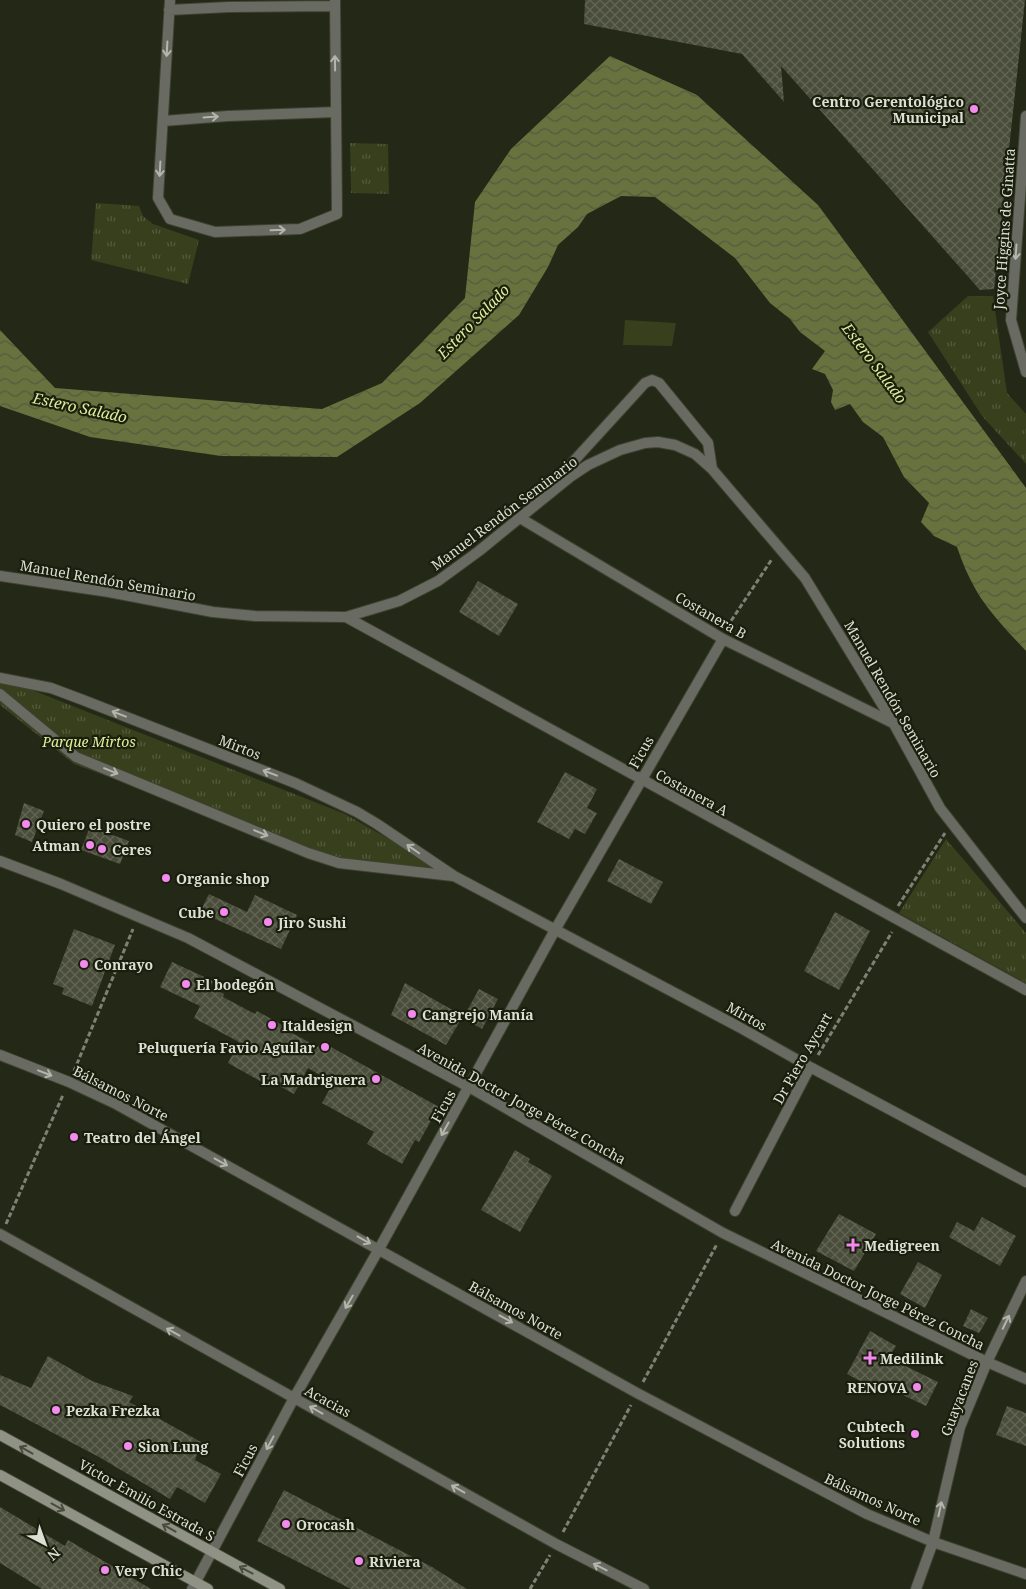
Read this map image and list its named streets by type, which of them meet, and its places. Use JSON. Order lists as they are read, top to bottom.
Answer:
{
  "streets": {
    "main road": ["Víctor Emilio Estrada S"],
    "street": [
      "Joyce Higgins de Ginatta",
      "Manuel Rendón Seminario",
      "Costanera B",
      "Mirtos",
      "Ficus",
      "Costanera A",
      "Dr Piero Aycart",
      "Bálsamos Norte",
      "Avenida Doctor Jorge Pérez Concha",
      "Guayacanes",
      "Acacias"
    ]
  },
  "crossings": [
    ["Manuel Rendón Seminario", "Costanera B"],
    ["Manuel Rendón Seminario", "Costanera A"],
    ["Manuel Rendón Seminario", "Dr Piero Aycart"],
    ["Costanera B", "Ficus"],
    ["Mirtos", "Ficus"],
    ["Mirtos", "Dr Piero Aycart"],
    ["Ficus", "Costanera A"],
    ["Ficus", "Bálsamos Norte"],
    ["Ficus", "Avenida Doctor Jorge Pérez Concha"],
    ["Ficus", "Acacias"],
    ["Ficus", "Víctor Emilio Estrada S"],
    ["Costanera A", "Dr Piero Aycart"],
    ["Bálsamos Norte", "Guayacanes"],
    ["Avenida Doctor Jorge Pérez Concha", "Guayacanes"]
  ],
  "one_way": [
    "Joyce Higgins de Ginatta",
    "Ficus",
    "Bálsamos Norte",
    "Guayacanes",
    "Acacias"
  ],
  "water": ["Estero Salado"],
  "parks": ["Parque Mirtos"],
  "places": {
    "other": [
      "Centro Gerentológico Municipal",
      "Quiero el postre",
      "Atman",
      "Ceres",
      "Organic shop",
      "Cube",
      "Jiro Sushi",
      "Conrayo",
      "El bodegón",
      "Cangrejo Manía",
      "Italdesign",
      "Peluquería Favio Aguilar",
      "La Madriguera",
      "Teatro del Ángel",
      "RENOVA",
      "Pezka Frezka",
      "Cubtech Solutions",
      "Sion Lung",
      "Orocash",
      "Riviera",
      "Very Chic"
    ],
    "health": ["Medigreen", "Medilink"]
  },
  "north": "bottom right"
}
